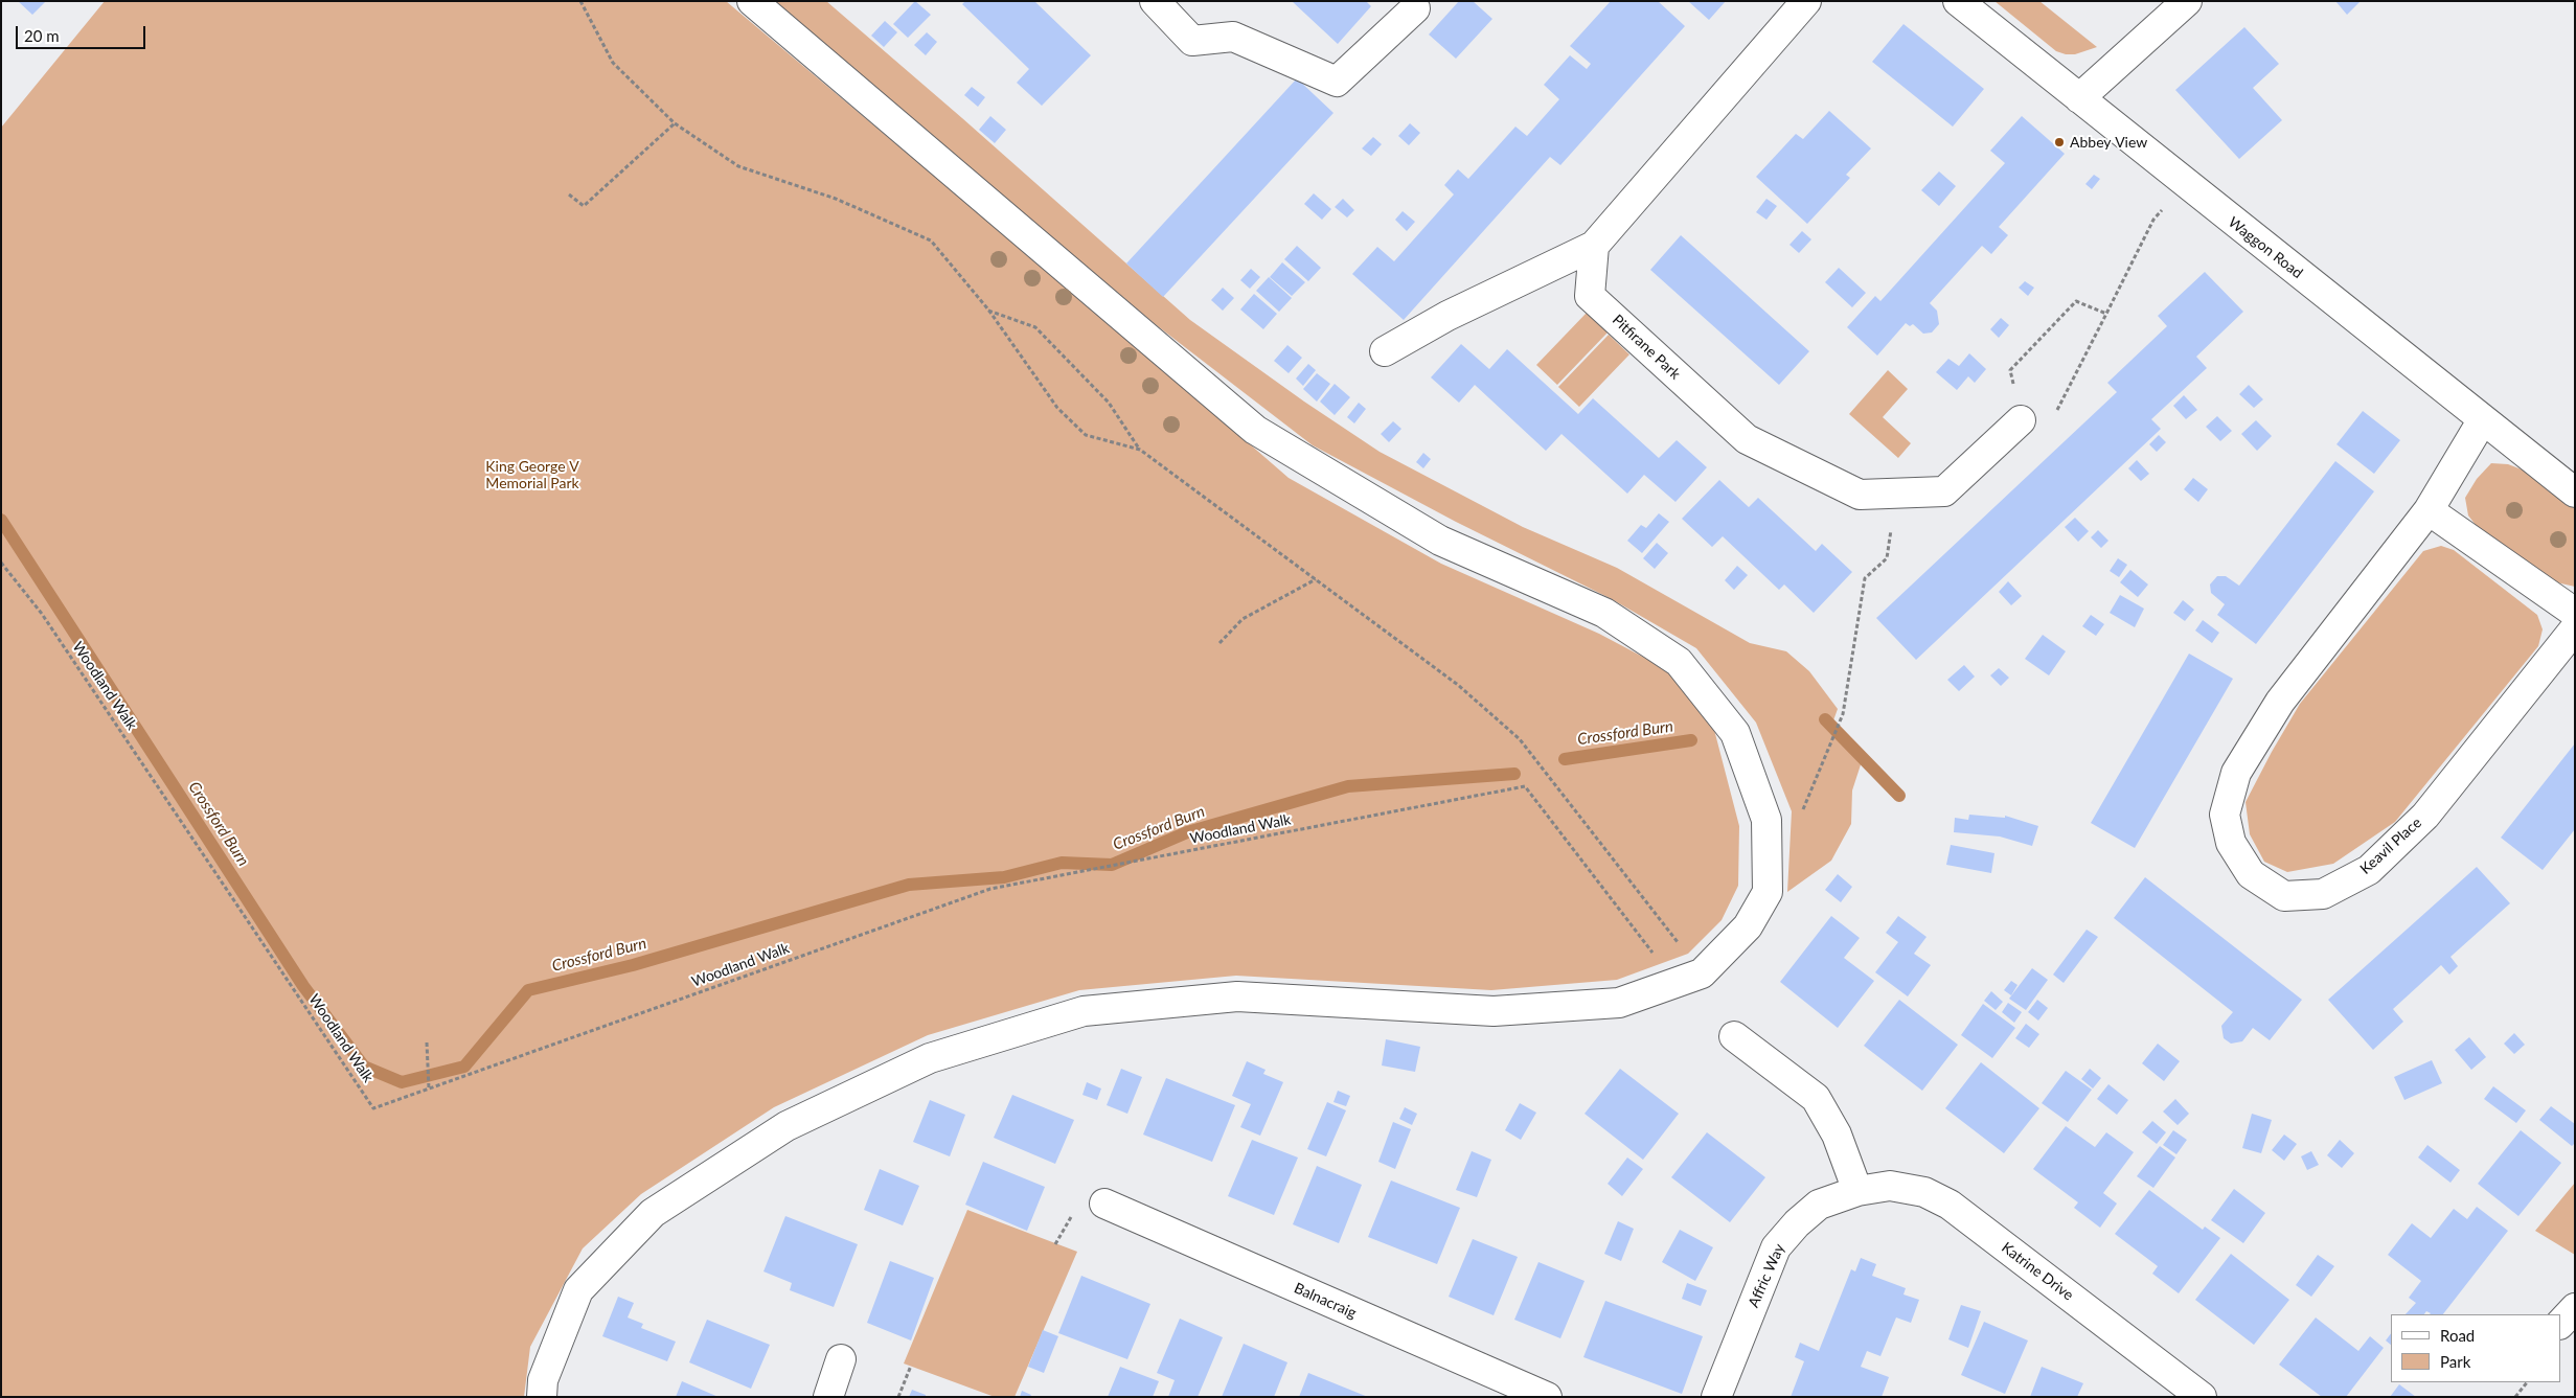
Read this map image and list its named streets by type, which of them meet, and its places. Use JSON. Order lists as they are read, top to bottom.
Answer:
{
  "streets": {
    "street": [
      "Waggon Road",
      "Pitfirane Park",
      "Keavil Place",
      "Katrine Drive",
      "Affric Way",
      "Balnacraig"
    ],
    "path": ["Woodland Walk"]
  },
  "crossings": [
    ["Waggon Road", "Keavil Place"],
    ["Katrine Drive", "Affric Way"]
  ],
  "water": ["Crossford Burn"],
  "parks": ["King George V Memorial Park"],
  "places": ["Abbey View"],
  "legend": ["Road", "Park"],
  "scale_bar": "20 m"
}
